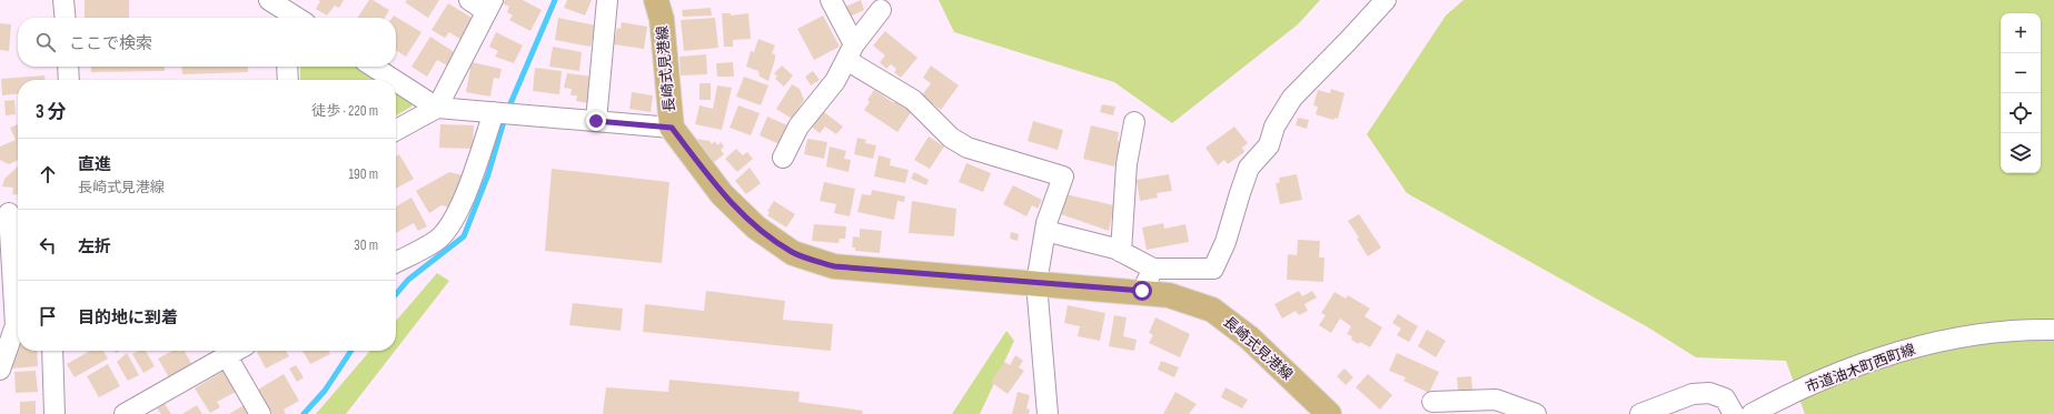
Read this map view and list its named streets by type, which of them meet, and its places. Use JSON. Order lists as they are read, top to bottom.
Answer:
{
  "streets": {
    "main road": ["長崎式見港線"],
    "street": ["市道油木町西町線"]
  },
  "page": {
    "map_buttons": ["+", "−"],
    "search": "ここで検索",
    "heading": ["3 分", "徒歩 · 220 m"],
    "list": [
      ["直進", "長崎式見港線", "190 m"],
      ["左折", "30 m"],
      "目的地に到着"
    ]
  }
}
